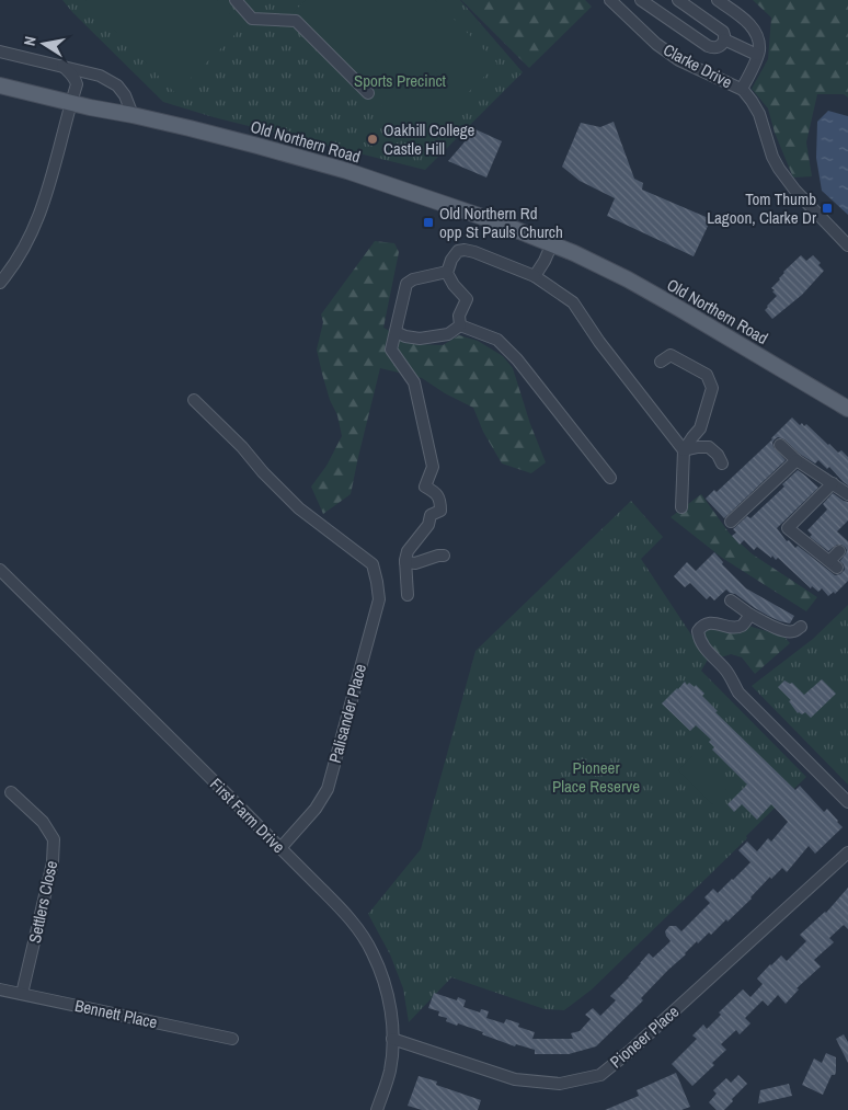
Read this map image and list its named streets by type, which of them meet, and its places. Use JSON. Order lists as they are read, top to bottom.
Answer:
{
  "streets": {
    "main road": ["Old Northern Road"],
    "street": [
      "Clarke Drive",
      "Palisander Place",
      "First Farm Drive",
      "Settlers Close",
      "Bennett Place",
      "Pioneer Place"
    ]
  },
  "crossings": [
    ["Palisander Place", "First Farm Drive"],
    ["First Farm Drive", "Pioneer Place"],
    ["Settlers Close", "Bennett Place"]
  ],
  "parks": ["Sports Precinct", "Pioneer Place Reserve"],
  "places": {
    "other": ["Oakhill College Castle Hill"],
    "transit": ["Tom Thumb Lagoon, Clarke Dr", "Old Northern Rd opp St Pauls Church"]
  },
  "north": "left"
}
